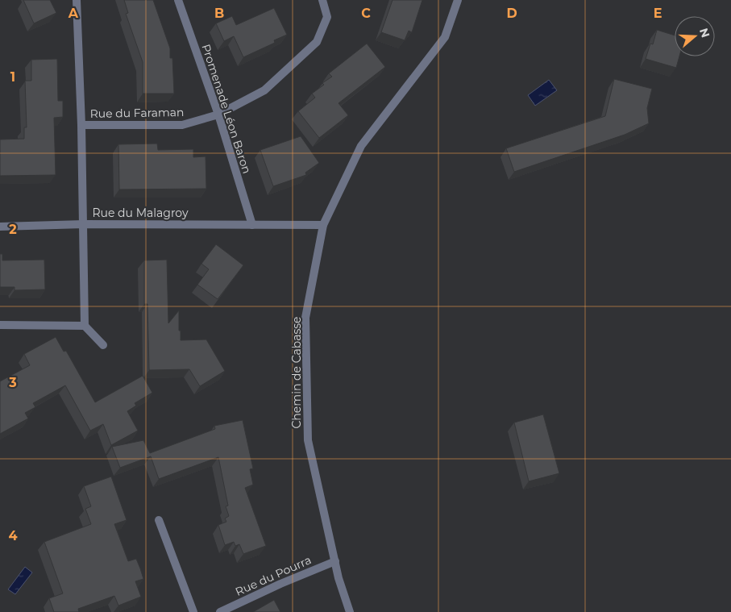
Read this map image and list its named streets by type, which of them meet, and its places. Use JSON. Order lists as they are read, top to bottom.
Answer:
{
  "streets": {
    "street": [
      "Promenade Léon Baron",
      "Rue du Faraman",
      "Rue du Malagroy",
      "Chemin de Cabasse",
      "Rue du Pourra"
    ]
  },
  "crossings": [
    ["Promenade Léon Baron", "Rue du Faraman"],
    ["Promenade Léon Baron", "Rue du Malagroy"],
    ["Rue du Faraman", "Rue du Malagroy"],
    ["Rue du Malagroy", "Chemin de Cabasse"],
    ["Chemin de Cabasse", "Rue du Pourra"]
  ],
  "north": "right",
  "grid": {
    "columns": [
      "A",
      "B",
      "C",
      "D",
      "E"
    ],
    "rows": [
      "1",
      "2",
      "3",
      "4"
    ]
  }
}
